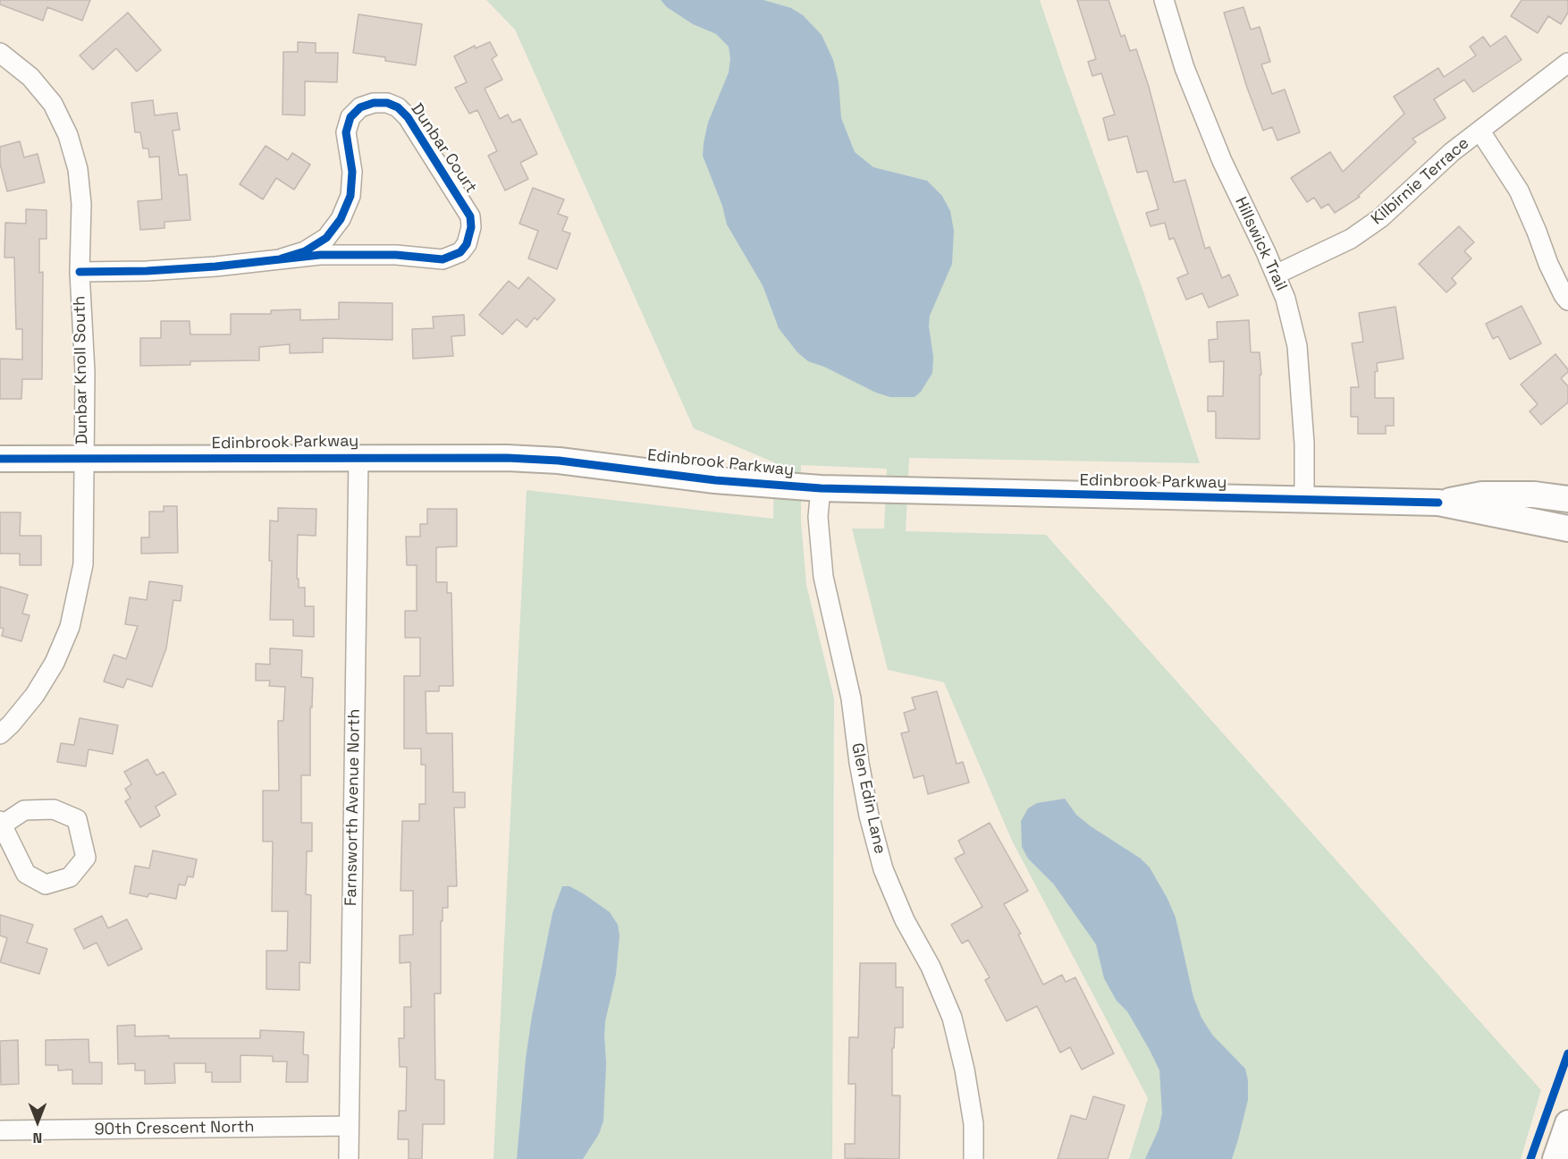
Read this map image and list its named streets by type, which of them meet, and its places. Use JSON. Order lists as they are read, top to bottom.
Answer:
{
  "streets": {
    "street": [
      "Dunbar Court",
      "Kilbirnie Terrace",
      "Hillswick Trail",
      "Dunbar Knoll South",
      "Edinbrook Parkway",
      "Glen Edin Lane",
      "Farnsworth Avenue North",
      "90th Crescent North"
    ]
  },
  "crossings": [
    ["Dunbar Court", "Dunbar Knoll South"],
    ["Kilbirnie Terrace", "Hillswick Trail"],
    ["Hillswick Trail", "Edinbrook Parkway"],
    ["Dunbar Knoll South", "Edinbrook Parkway"],
    ["Edinbrook Parkway", "Glen Edin Lane"],
    ["Edinbrook Parkway", "Farnsworth Avenue North"],
    ["Farnsworth Avenue North", "90th Crescent North"]
  ],
  "north": "bottom"
}
